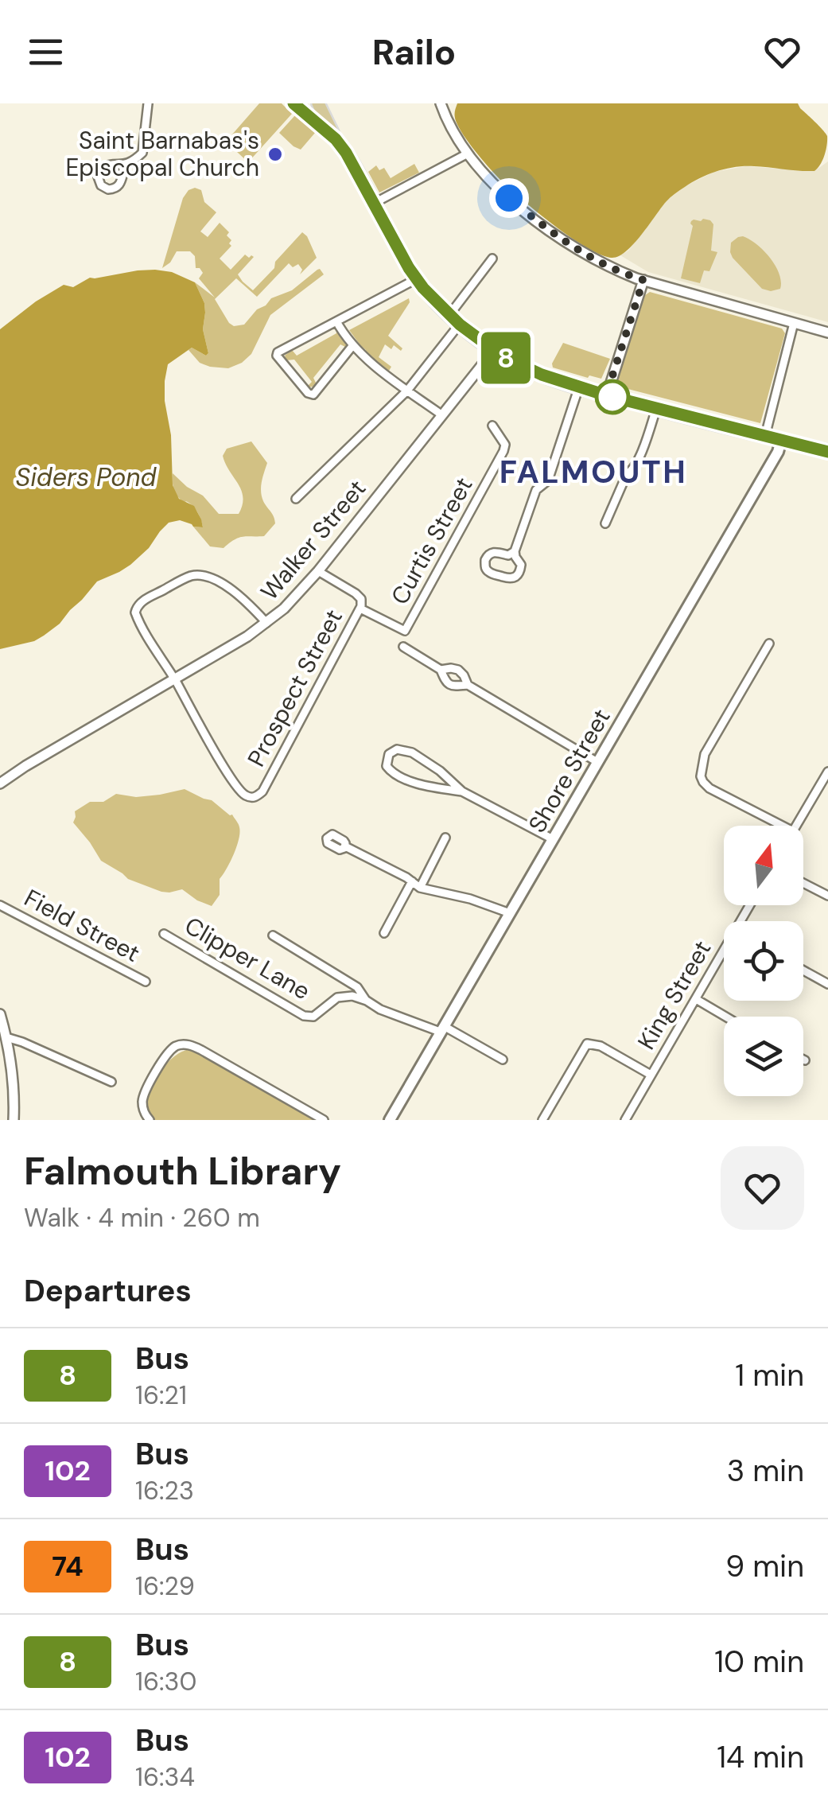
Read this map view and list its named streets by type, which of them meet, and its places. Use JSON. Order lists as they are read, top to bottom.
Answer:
{
  "streets": {
    "main road": ["Shore Street"],
    "street": [
      "Walker Street",
      "Curtis Street",
      "Prospect Street",
      "Field Street",
      "Clipper Lane",
      "King Street"
    ]
  },
  "crossings": [
    ["Walker Street", "Prospect Street"],
    ["Curtis Street", "Prospect Street"]
  ],
  "districts": ["FALMOUTH"],
  "water": ["Siders Pond"],
  "places": ["Saint Barnabas's Episcopal Church"],
  "lines": ["bus line 8"],
  "north": "top",
  "page": {
    "header": "Railo",
    "on_map": "8",
    "heading": [
      ["Falmouth Library", "Walk · 4 min · 260 m"],
      "Departures"
    ],
    "list": [
      {
        "mark": "8",
        "name": "Bus",
        "note": "16:21",
        "value": "1 min"
      },
      {
        "mark": "102",
        "name": "Bus",
        "note": "16:23",
        "value": "3 min"
      },
      {
        "mark": "74",
        "name": "Bus",
        "note": "16:29",
        "value": "9 min"
      },
      {
        "mark": "8",
        "name": "Bus",
        "note": "16:30",
        "value": "10 min"
      },
      {
        "mark": "102",
        "name": "Bus",
        "note": "16:34",
        "value": "14 min"
      }
    ]
  }
}
